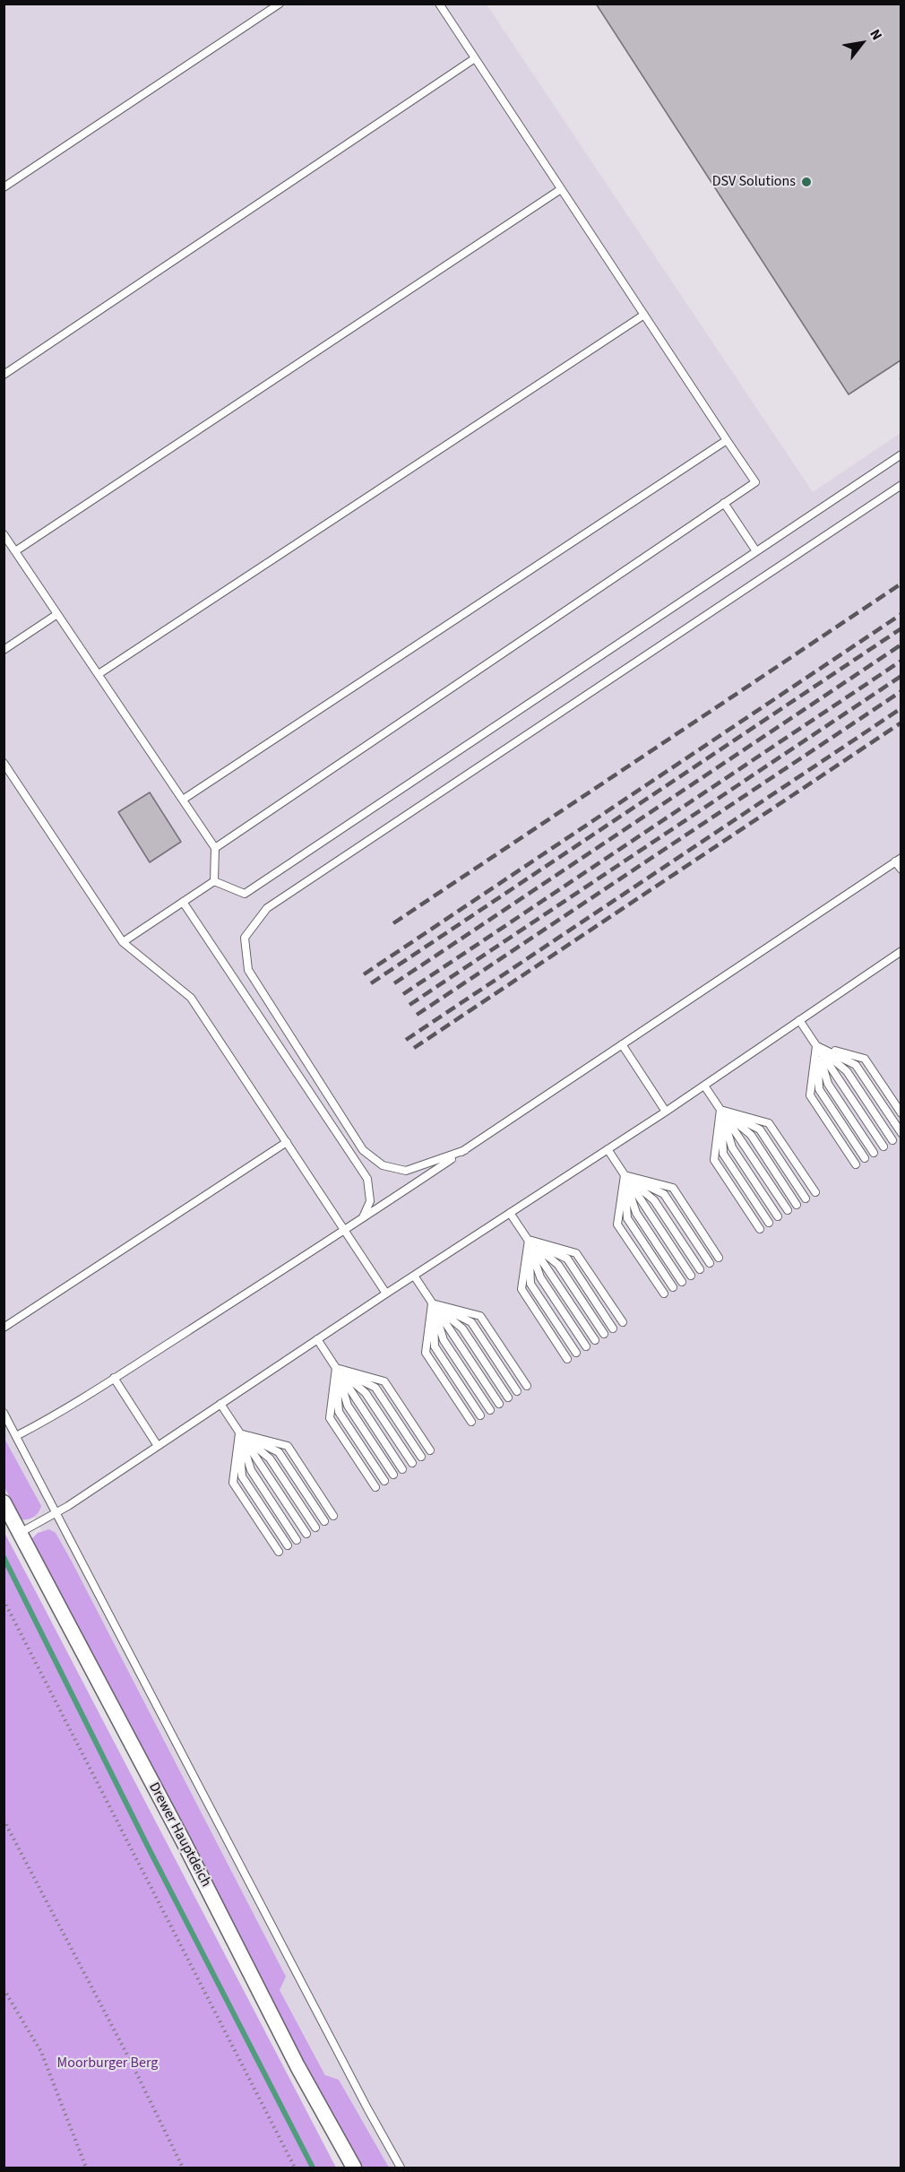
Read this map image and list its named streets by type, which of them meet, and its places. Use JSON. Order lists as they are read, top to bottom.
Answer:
{
  "streets": {
    "street": ["Drewer Hauptdeich"]
  },
  "parks": ["Moorburger Berg"],
  "places": ["DSV Solutions"],
  "north": "top right"
}
